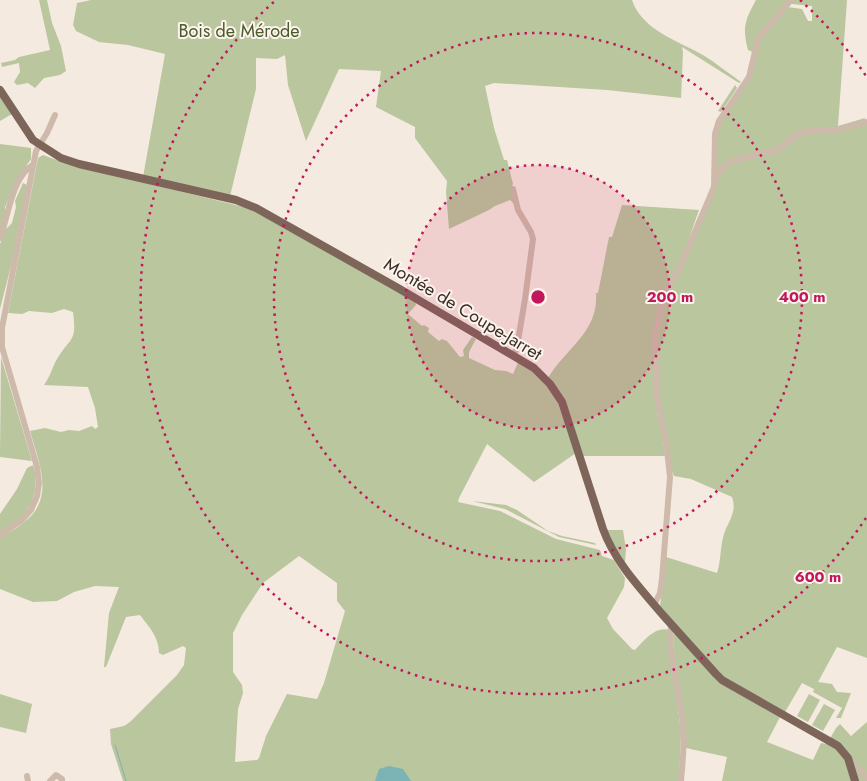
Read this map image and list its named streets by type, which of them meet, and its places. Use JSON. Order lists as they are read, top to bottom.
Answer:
{
  "streets": {
    "main road": ["Montée de Coupe-Jarret"]
  },
  "parks": ["Bois de Mérode"],
  "rings": ["200 m", "400 m", "600 m"]
}
